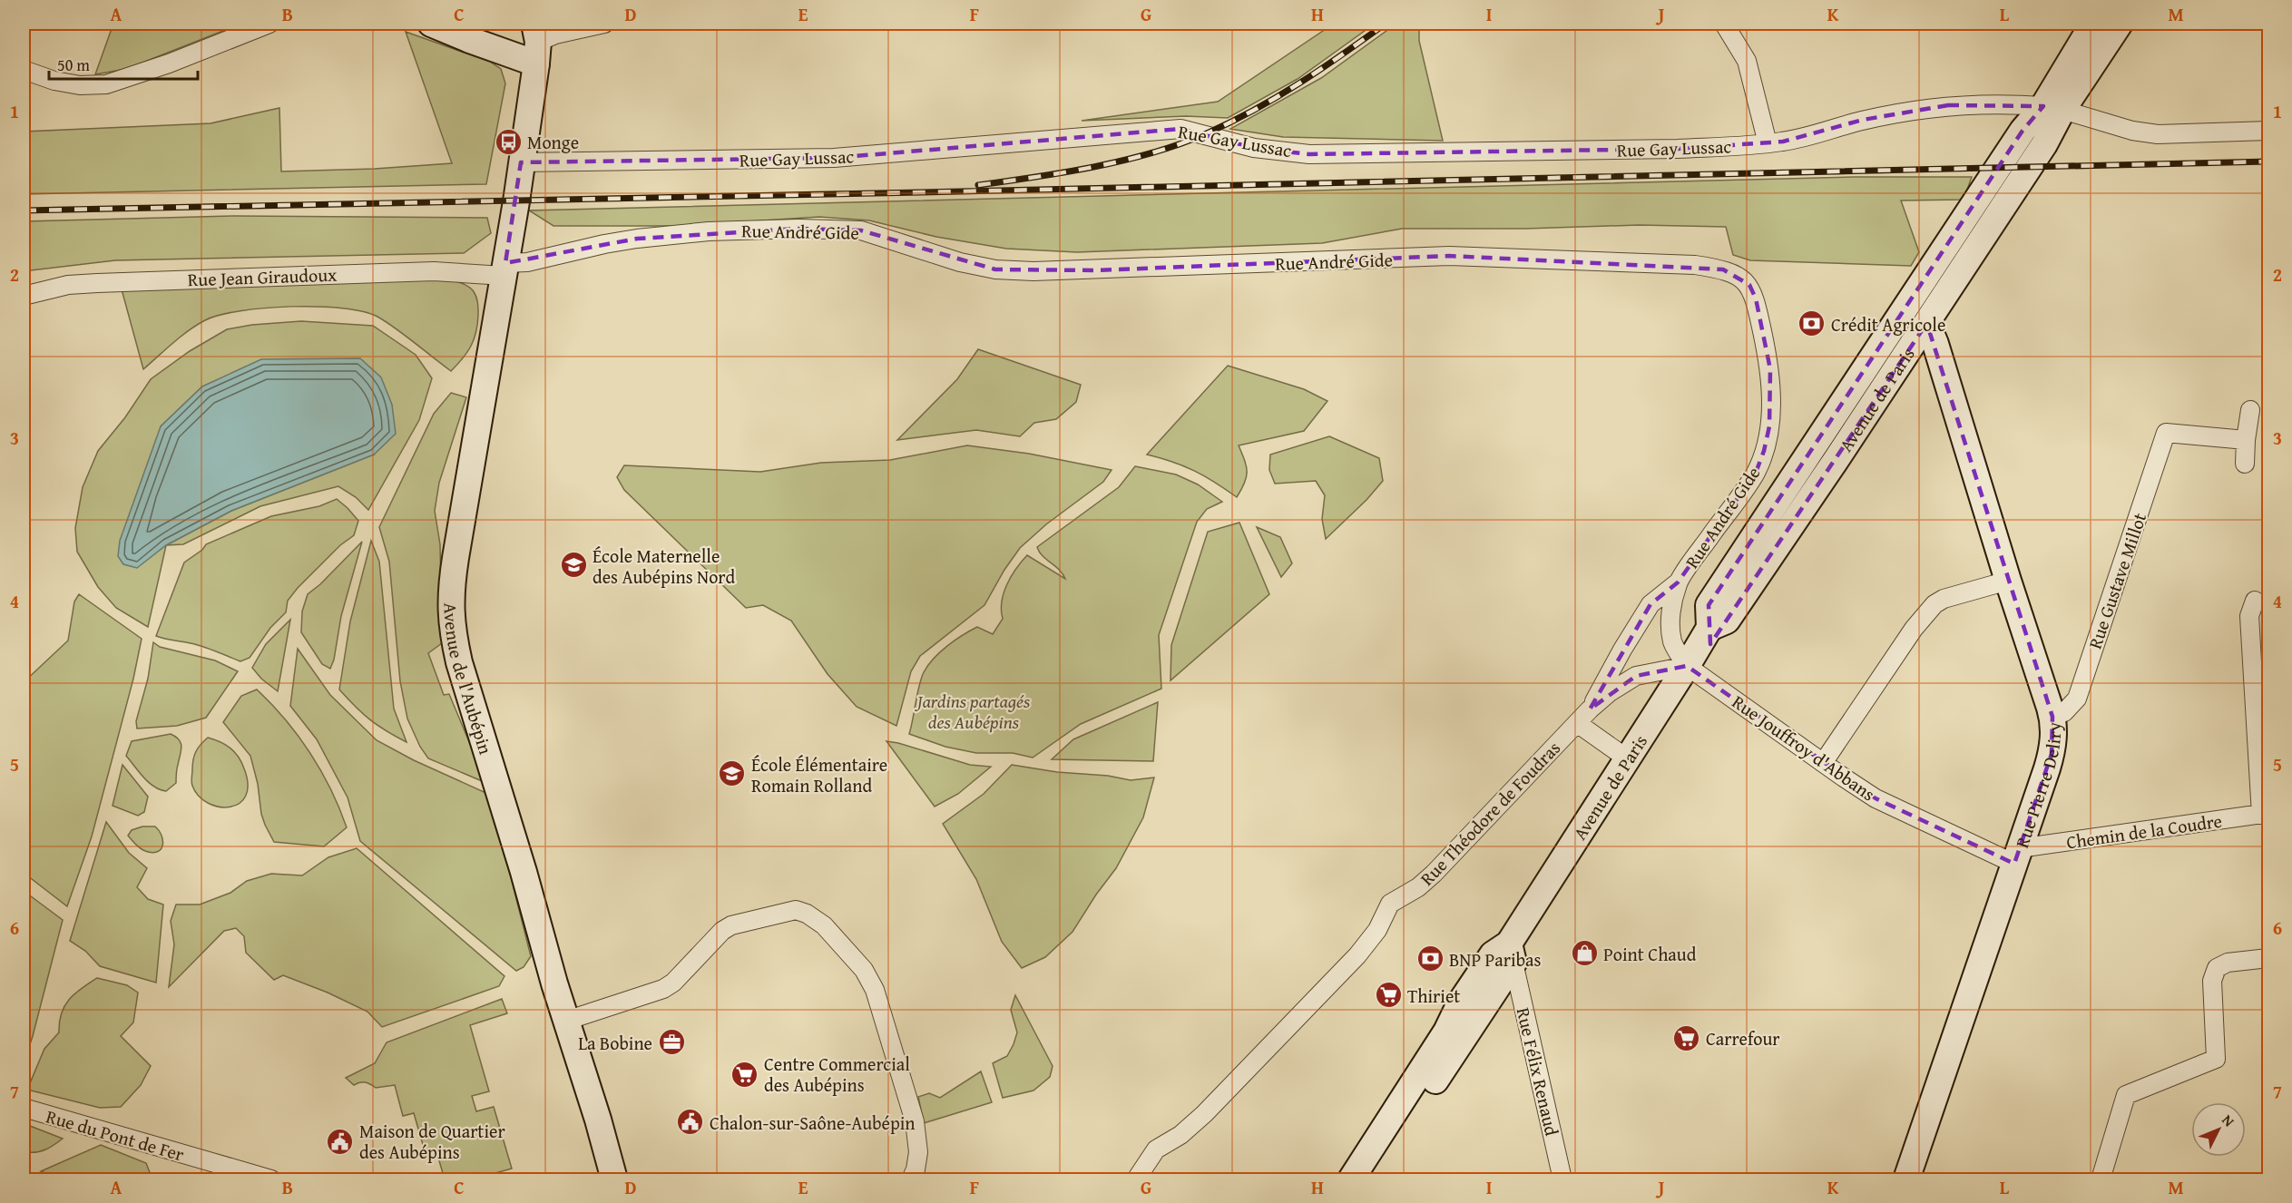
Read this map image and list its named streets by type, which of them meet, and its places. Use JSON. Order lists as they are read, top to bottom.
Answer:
{
  "streets": {
    "main road": ["Avenue de Paris", "Avenue de l'Aubépin", "Rue Pierre Deliry"],
    "street": [
      "Rue Gay Lussac",
      "Rue André Gide",
      "Rue Jean Giraudoux",
      "Rue Gustave Millot",
      "Rue Jouffroy d'Abbans",
      "Rue Théodore de Foudras",
      "Chemin de la Coudre",
      "Rue Félix Renaud",
      "Rue du Pont de Fer"
    ]
  },
  "crossings": [
    ["Rue Gay Lussac", "Avenue de Paris"],
    ["Rue Gay Lussac", "Avenue de l'Aubépin"],
    ["Rue André Gide", "Rue Jean Giraudoux"],
    ["Rue André Gide", "Avenue de Paris"],
    ["Rue André Gide", "Avenue de l'Aubépin"],
    ["Rue André Gide", "Rue Jouffroy d'Abbans"],
    ["Rue André Gide", "Rue Théodore de Foudras"],
    ["Rue Jean Giraudoux", "Avenue de l'Aubépin"],
    ["Avenue de Paris", "Rue Jouffroy d'Abbans"],
    ["Avenue de Paris", "Rue Pierre Deliry"],
    ["Avenue de Paris", "Rue Théodore de Foudras"],
    ["Avenue de Paris", "Rue Félix Renaud"],
    ["Rue Gustave Millot", "Rue Pierre Deliry"],
    ["Rue Jouffroy d'Abbans", "Rue Pierre Deliry"],
    ["Rue Jouffroy d'Abbans", "Rue Théodore de Foudras"],
    ["Rue Jouffroy d'Abbans", "Chemin de la Coudre"],
    ["Rue Pierre Deliry", "Chemin de la Coudre"]
  ],
  "parks": ["Jardins partagés des Aubépins"],
  "places": {
    "bus stop": ["Monge"],
    "bank": ["Crédit Agricole", "BNP Paribas"],
    "school or university": ["École Maternelle des Aubépins Nord", "École Élémentaire Romain Rolland"],
    "shop": ["Point Chaud"],
    "supermarket": ["Thiriet", "Carrefour", "Centre Commercial des Aubépins"],
    "office": ["La Bobine"],
    "public building": ["Chalon-sur-Saône-Aubépin", "Maison de Quartier des Aubépins"]
  },
  "scale_bar": "50 m",
  "north": "top right",
  "grid": {
    "columns": [
      "A",
      "B",
      "C",
      "D",
      "E",
      "F",
      "G",
      "H",
      "I",
      "J",
      "K",
      "L",
      "M"
    ],
    "rows": [
      "1",
      "2",
      "3",
      "4",
      "5",
      "6",
      "7"
    ]
  }
}
